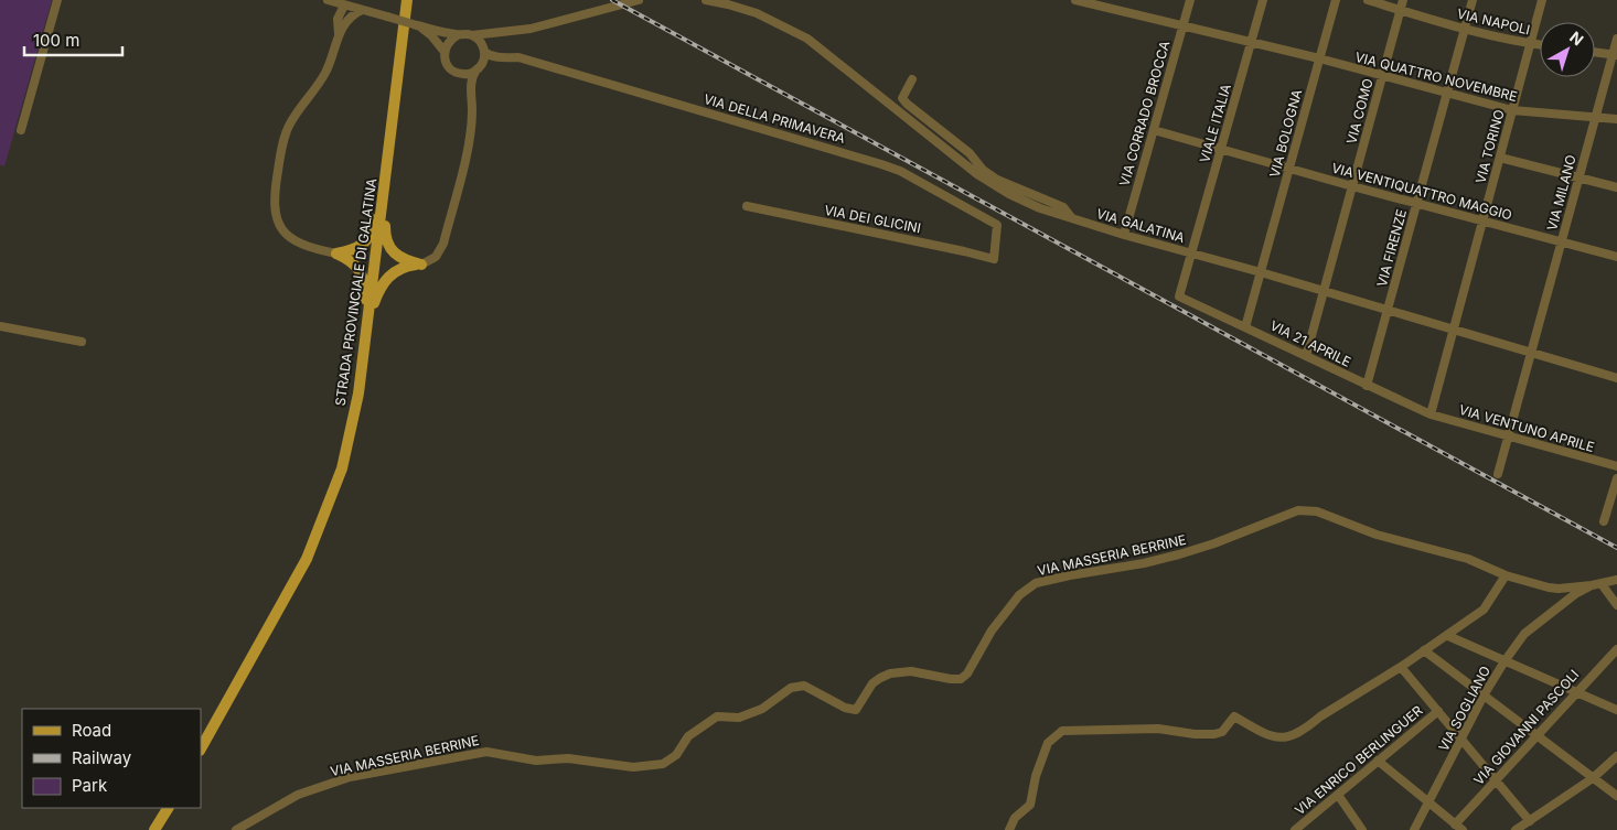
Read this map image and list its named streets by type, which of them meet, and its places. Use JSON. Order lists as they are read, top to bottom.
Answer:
{
  "streets": {
    "main road": ["STRADA PROVINCIALE DI GALATINA"],
    "street": [
      "VIA NAPOLI",
      "VIA QUATTRO NOVEMBRE",
      "VIA COMO",
      "VIA CORRADO BROCCA",
      "VIA DELLA PRIMAVERA",
      "VIALE ITALIA",
      "VIA BOLOGNA",
      "VIA TORINO",
      "VIA VENTIQUATTRO MAGGIO",
      "VIA MILANO",
      "VIA DEI GLICINI",
      "VIA GALATINA",
      "VIA FIRENZE",
      "VIA 21 APRILE",
      "VIA VENTUNO APRILE",
      "VIA MASSERIA BERRINE",
      "VIA SOGLIANO",
      "VIA GIOVANNI PASCOLI",
      "VIA ENRICO BERLINGUER"
    ]
  },
  "crossings": [
    ["VIA NAPOLI", "VIA COMO"],
    ["VIA NAPOLI", "VIA TORINO"],
    ["VIA NAPOLI", "VIA FIRENZE"],
    ["VIA QUATTRO NOVEMBRE", "VIA COMO"],
    ["VIA QUATTRO NOVEMBRE", "VIA CORRADO BROCCA"],
    ["VIA QUATTRO NOVEMBRE", "VIALE ITALIA"],
    ["VIA QUATTRO NOVEMBRE", "VIA BOLOGNA"],
    ["VIA QUATTRO NOVEMBRE", "VIA TORINO"],
    ["VIA QUATTRO NOVEMBRE", "VIA MILANO"],
    ["VIA QUATTRO NOVEMBRE", "VIA FIRENZE"],
    ["VIA COMO", "VIA VENTIQUATTRO MAGGIO"],
    ["VIA COMO", "VIA GALATINA"],
    ["VIA COMO", "VIA 21 APRILE"],
    ["VIA CORRADO BROCCA", "VIA VENTIQUATTRO MAGGIO"],
    ["VIA CORRADO BROCCA", "VIA GALATINA"],
    ["VIA DELLA PRIMAVERA", "VIA DEI GLICINI"],
    ["VIALE ITALIA", "VIA VENTIQUATTRO MAGGIO"],
    ["VIALE ITALIA", "VIA GALATINA"],
    ["VIALE ITALIA", "VIA 21 APRILE"],
    ["VIA BOLOGNA", "VIA VENTIQUATTRO MAGGIO"],
    ["VIA BOLOGNA", "VIA GALATINA"],
    ["VIA BOLOGNA", "VIA 21 APRILE"],
    ["VIA TORINO", "VIA VENTIQUATTRO MAGGIO"],
    ["VIA TORINO", "VIA GALATINA"],
    ["VIA TORINO", "VIA 21 APRILE"],
    ["VIA TORINO", "VIA VENTUNO APRILE"],
    ["VIA VENTIQUATTRO MAGGIO", "VIA MILANO"],
    ["VIA VENTIQUATTRO MAGGIO", "VIA FIRENZE"],
    ["VIA MILANO", "VIA GALATINA"],
    ["VIA MILANO", "VIA VENTUNO APRILE"],
    ["VIA GALATINA", "VIA FIRENZE"],
    ["VIA FIRENZE", "VIA 21 APRILE"],
    ["VIA 21 APRILE", "VIA VENTUNO APRILE"],
    ["VIA MASSERIA BERRINE", "VIA SOGLIANO"]
  ],
  "legend": ["Road", "Railway", "Park"],
  "scale_bar": "100 m",
  "north": "top right"
}
